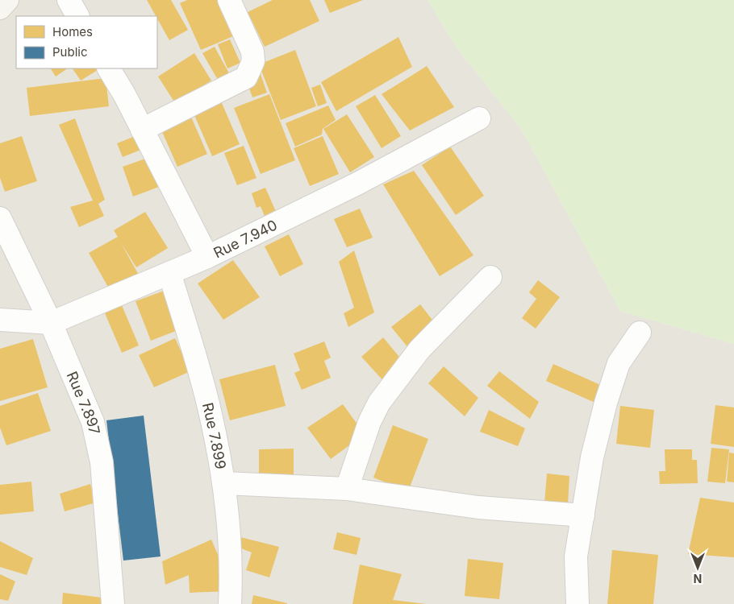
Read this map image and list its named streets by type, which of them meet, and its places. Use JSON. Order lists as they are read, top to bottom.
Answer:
{
  "streets": {
    "street": ["Rue 7.940", "Rue 7.897", "Rue 7.899"]
  },
  "crossings": [
    ["Rue 7.940", "Rue 7.897"],
    ["Rue 7.940", "Rue 7.899"]
  ],
  "legend": ["Homes", "Public"],
  "north": "bottom"
}
